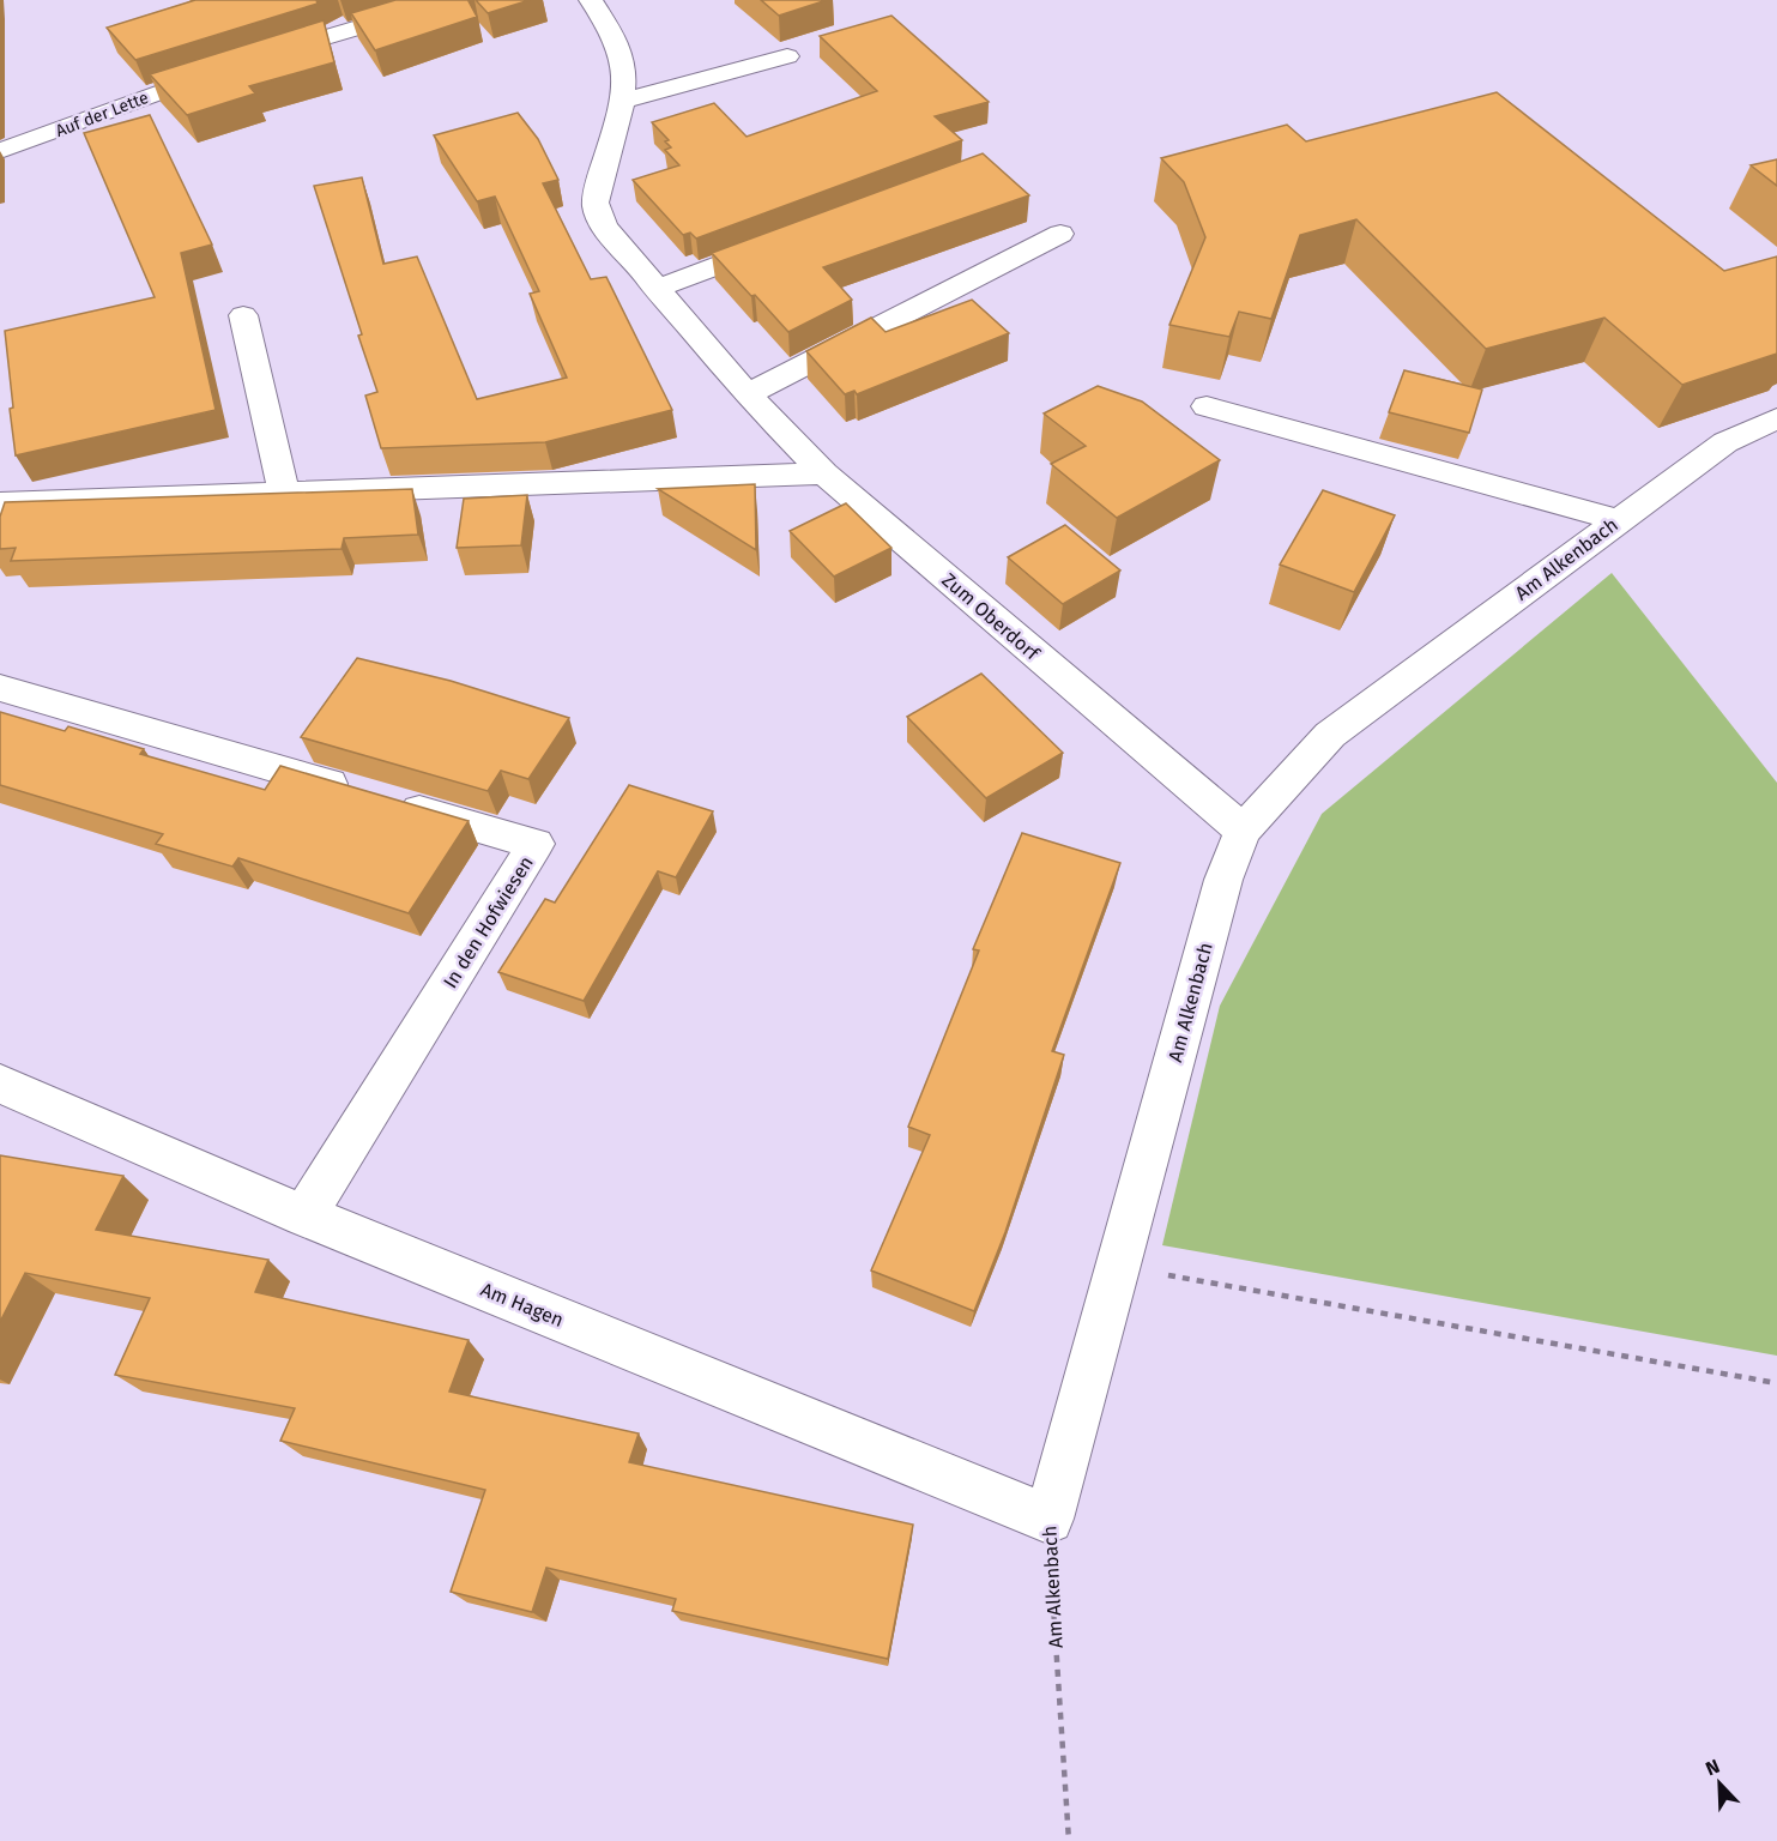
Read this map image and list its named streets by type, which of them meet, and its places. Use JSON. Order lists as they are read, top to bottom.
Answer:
{
  "streets": {
    "street": [
      "Auf der Lette",
      "Am Alkenbach",
      "Zum Oberdorf",
      "In den Hofwiesen",
      "Am Hagen"
    ]
  },
  "crossings": [
    ["Am Alkenbach", "Zum Oberdorf"],
    ["Am Alkenbach", "Am Hagen"],
    ["In den Hofwiesen", "Am Hagen"]
  ],
  "north": "top left"
}
